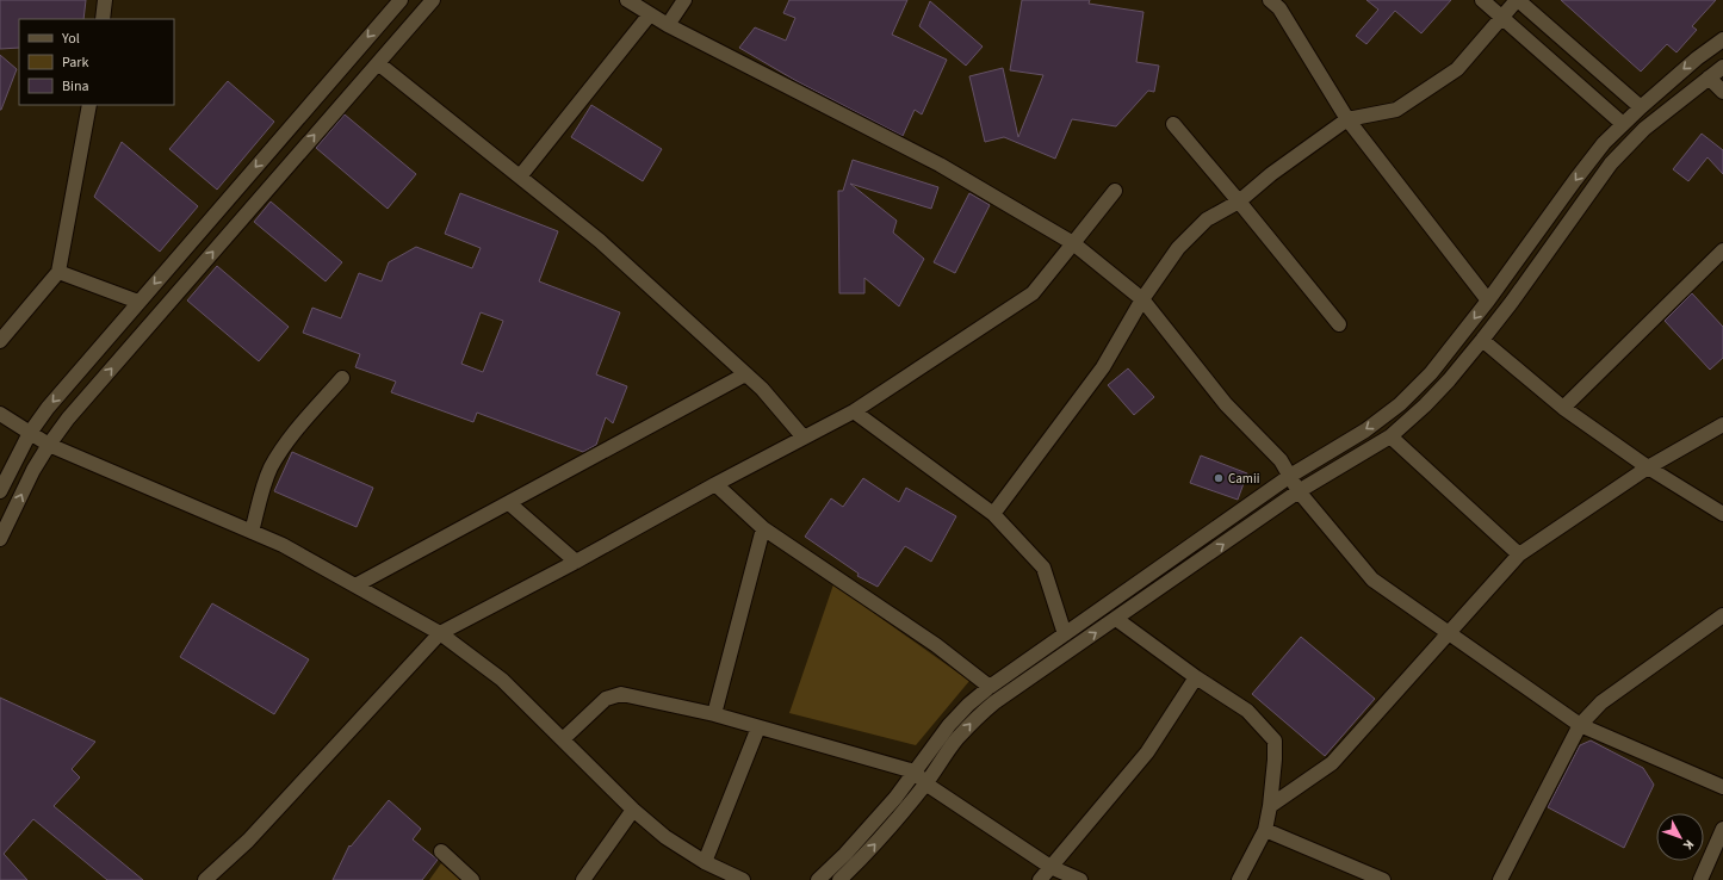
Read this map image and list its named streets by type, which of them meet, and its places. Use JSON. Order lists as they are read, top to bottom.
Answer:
{
  "places": ["Camii"],
  "legend": ["Yol", "Park", "Bina"],
  "north": "bottom right"
}
